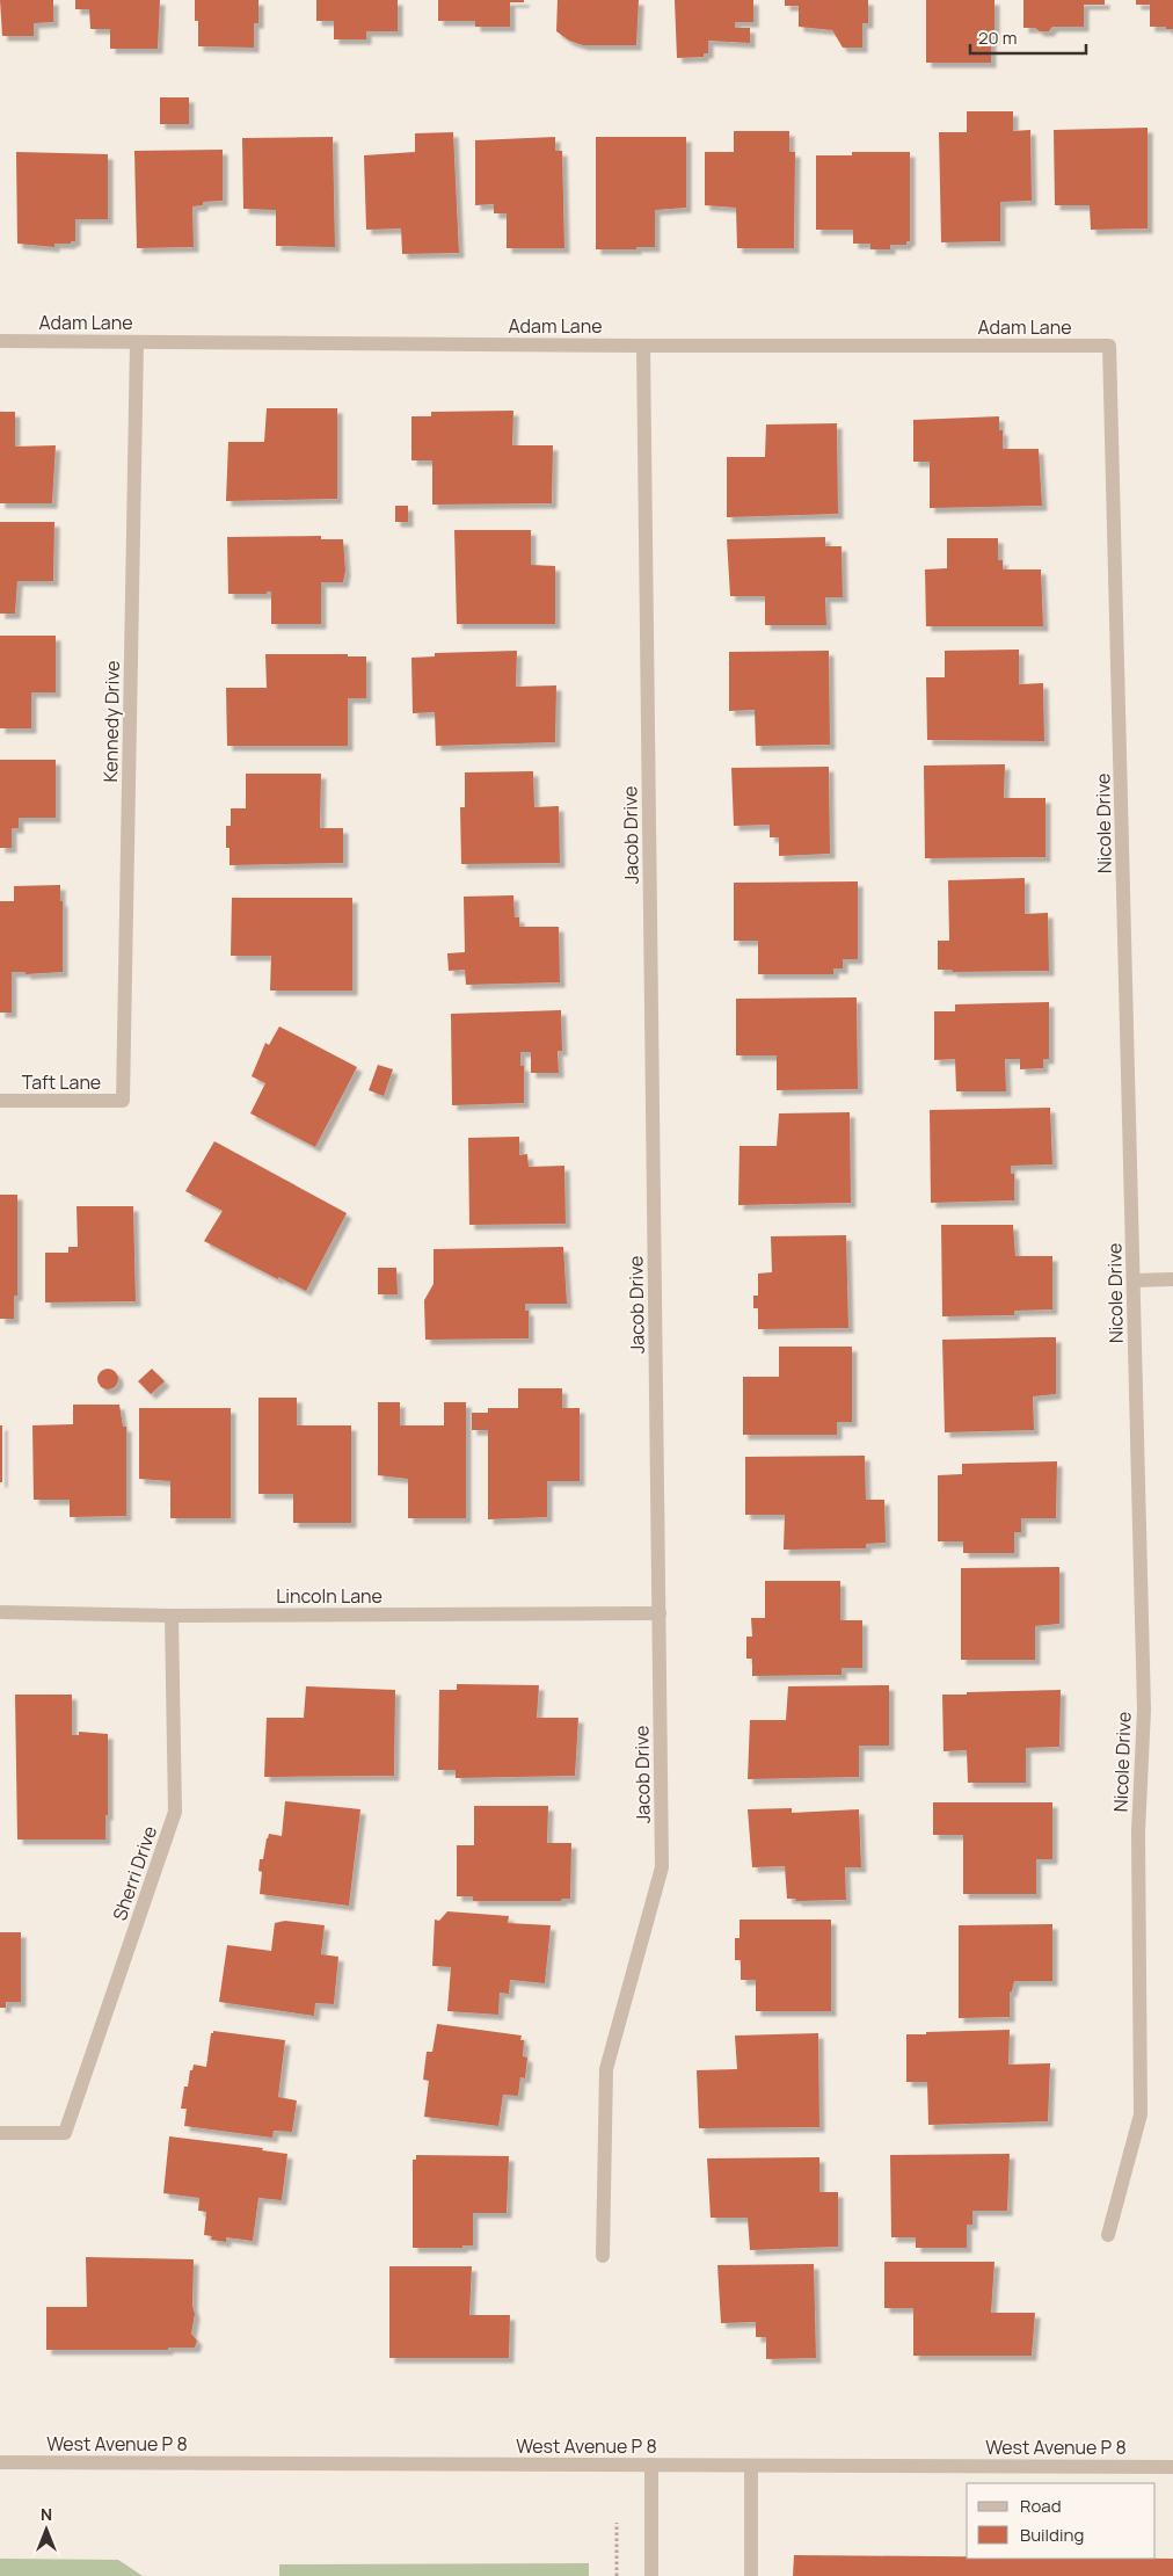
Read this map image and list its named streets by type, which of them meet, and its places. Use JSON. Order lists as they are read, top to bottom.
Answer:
{
  "streets": {
    "street": [
      "Adam Lane",
      "Kennedy Drive",
      "Nicole Drive",
      "Jacob Drive",
      "Taft Lane",
      "Lincoln Lane",
      "Sherri Drive",
      "West Avenue P 8"
    ]
  },
  "crossings": [
    ["Adam Lane", "Kennedy Drive"],
    ["Adam Lane", "Nicole Drive"],
    ["Adam Lane", "Jacob Drive"],
    ["Kennedy Drive", "Taft Lane"],
    ["Jacob Drive", "Lincoln Lane"],
    ["Lincoln Lane", "Sherri Drive"]
  ],
  "legend": ["Road", "Building"],
  "scale_bar": "20 m",
  "north": "top"
}
